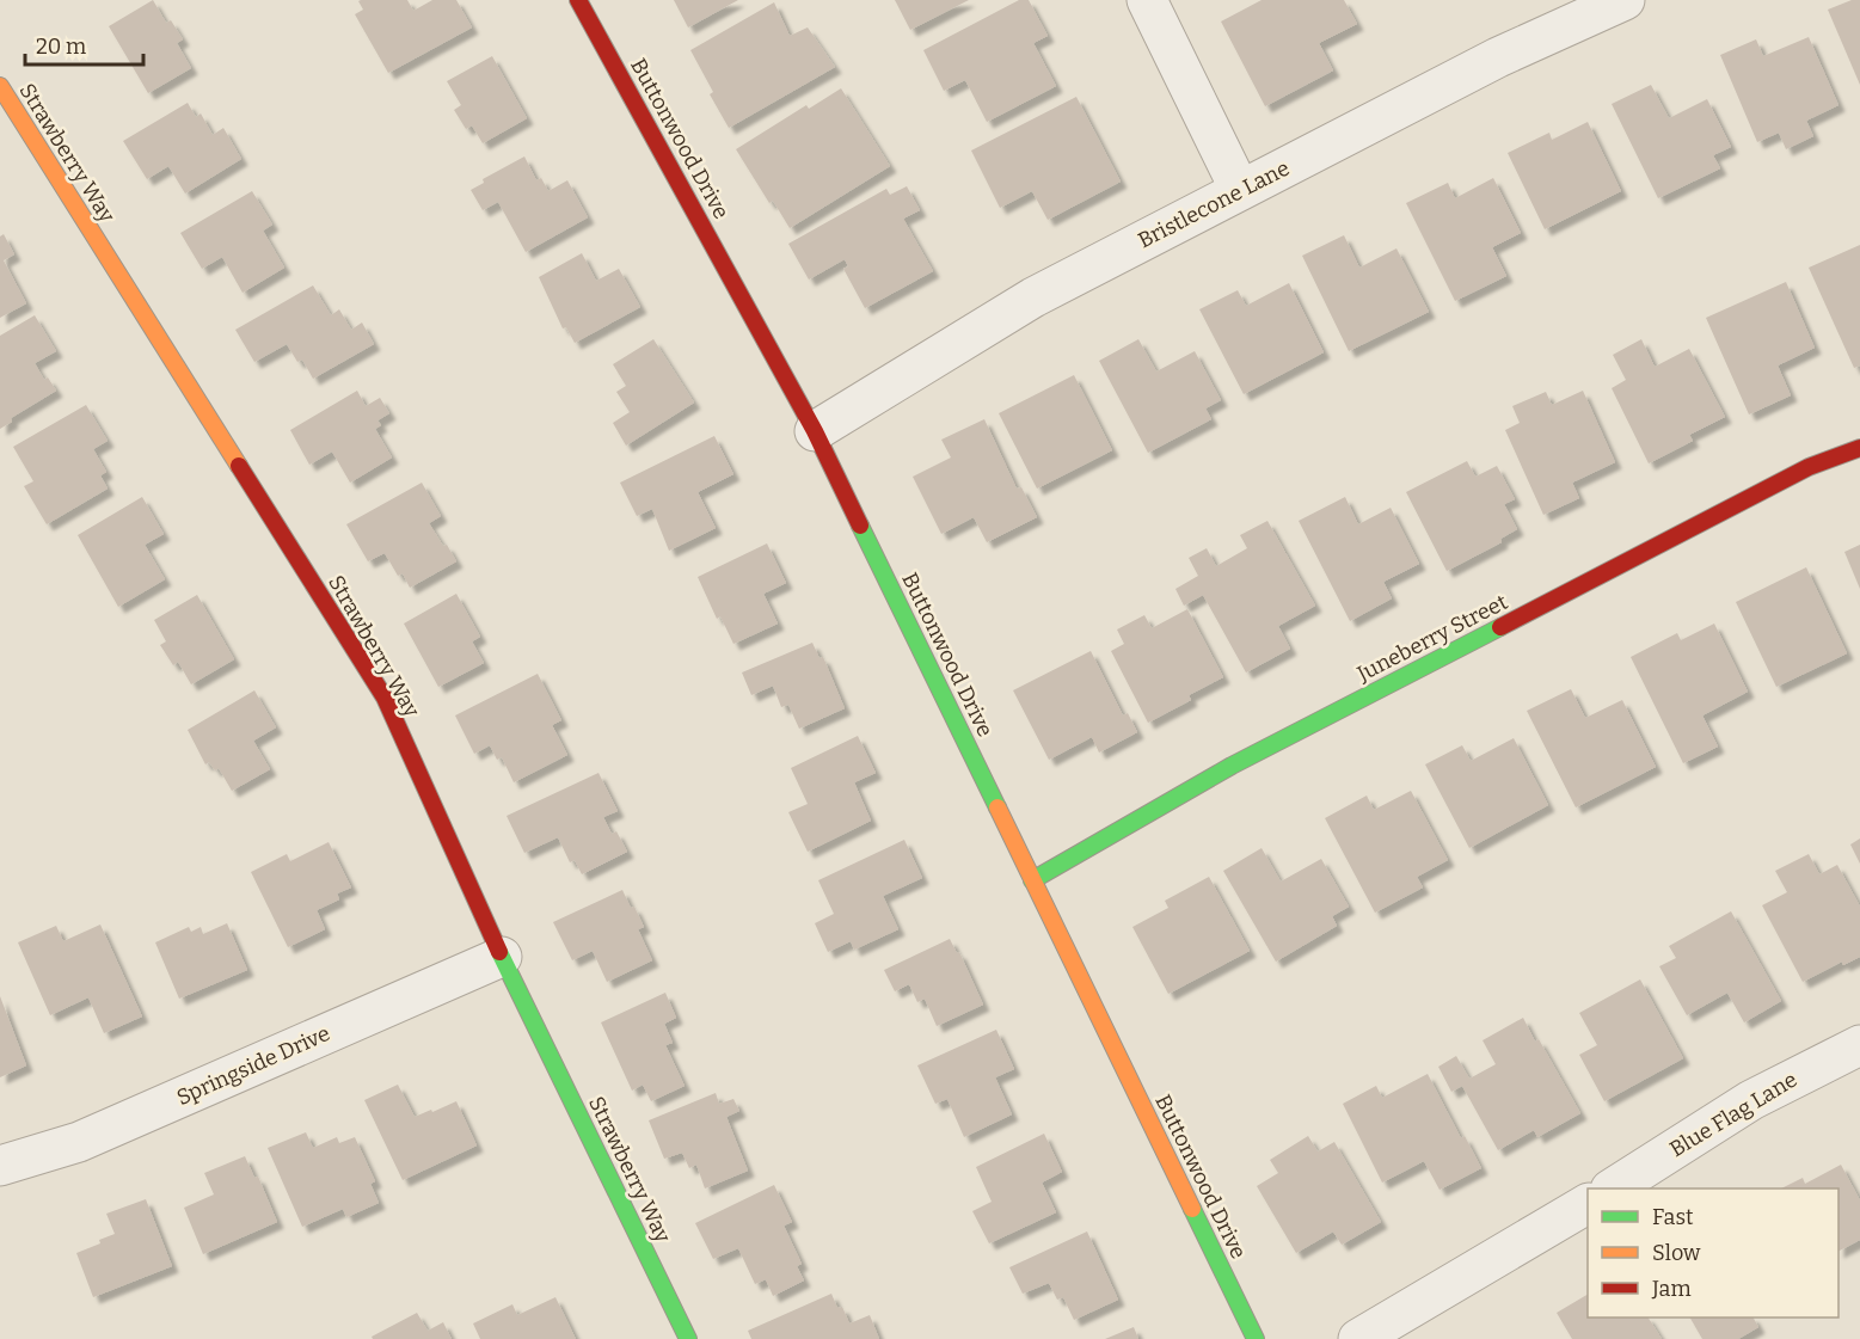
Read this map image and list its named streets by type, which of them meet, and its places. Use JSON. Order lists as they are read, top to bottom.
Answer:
{
  "streets": {
    "street": [
      "Buttonwood Drive",
      "Strawberry Way",
      "Bristlecone Lane",
      "Juneberry Street",
      "Springside Drive",
      "Blue Flag Lane"
    ]
  },
  "crossings": [
    ["Buttonwood Drive", "Bristlecone Lane"],
    ["Buttonwood Drive", "Juneberry Street"],
    ["Strawberry Way", "Springside Drive"]
  ],
  "legend": ["Fast", "Slow", "Jam"],
  "scale_bar": "20 m"
}
